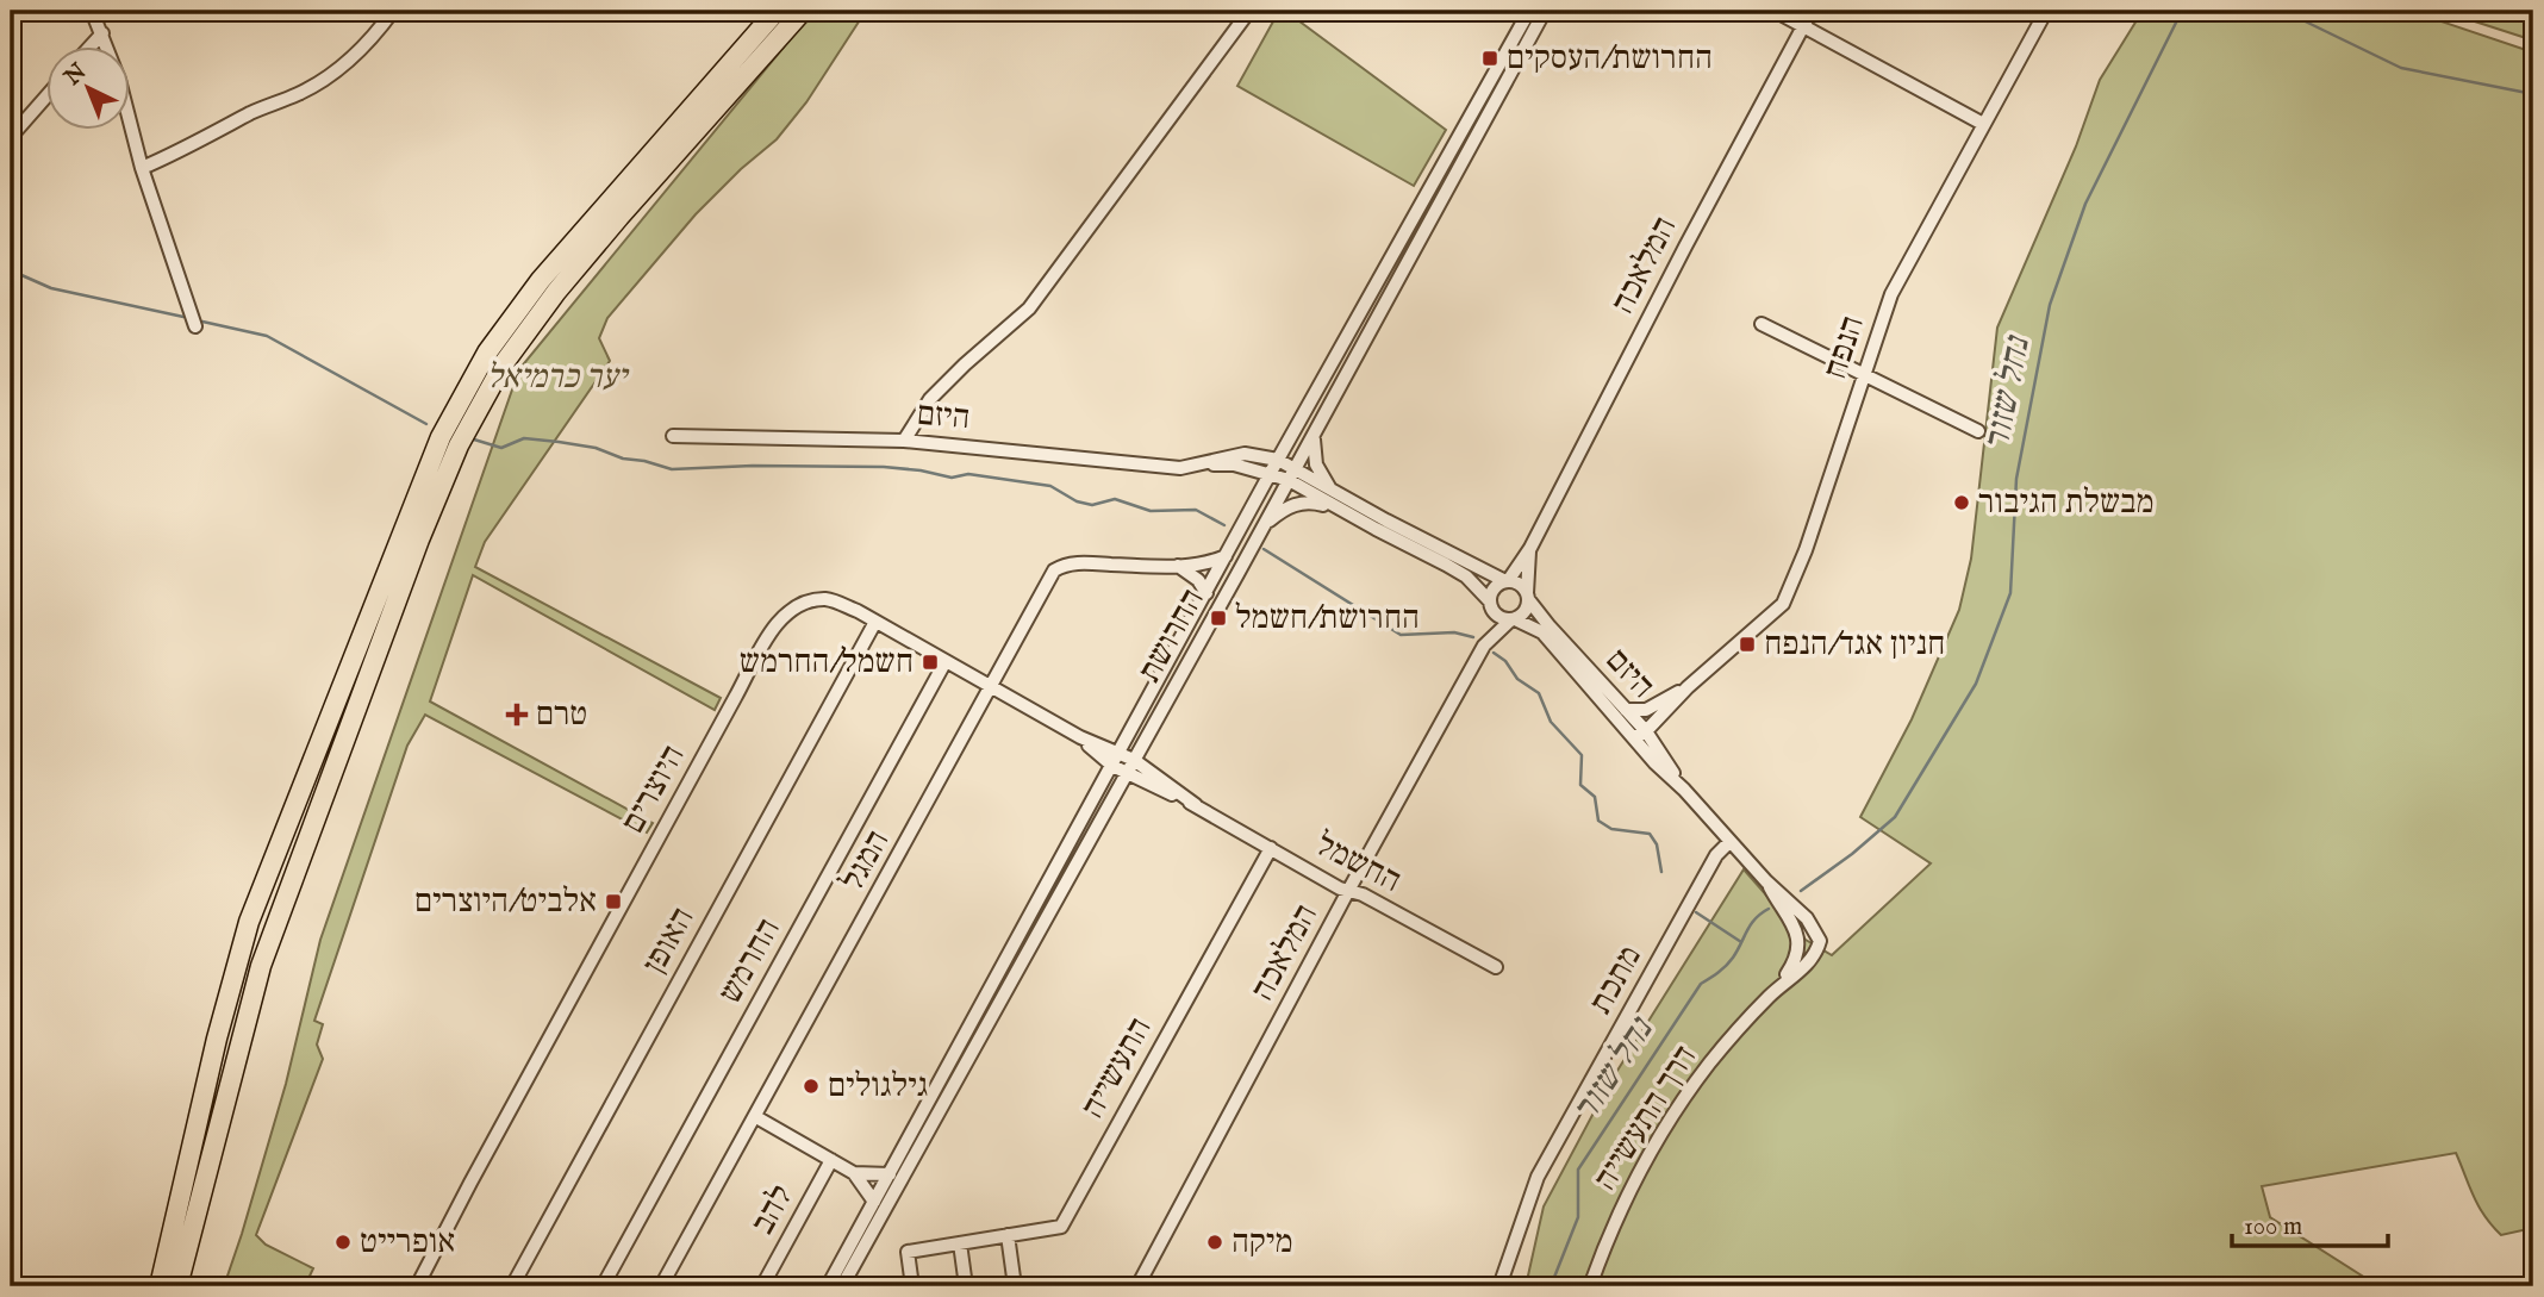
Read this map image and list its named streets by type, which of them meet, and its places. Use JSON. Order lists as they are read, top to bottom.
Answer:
{
  "streets": {
    "street": [
      "המלאכה",
      "הנפח",
      "היזם",
      "החרושת",
      "היוצרים",
      "המגל",
      "החשמל",
      "האופן",
      "החרמש",
      "מתכת",
      "התעשייה",
      "דרך התעשייה",
      "להב"
    ]
  },
  "crossings": [
    ["המלאכה", "היזם"],
    ["המלאכה", "החשמל"],
    ["הנפח", "היזם"],
    ["היזם", "החרושת"],
    ["היזם", "מתכת"],
    ["היזם", "דרך התעשייה"],
    ["החרושת", "היוצרים"],
    ["החרושת", "המגל"],
    ["החרושת", "החשמל"],
    ["היוצרים", "המגל"],
    ["היוצרים", "החשמל"],
    ["היוצרים", "האופן"],
    ["היוצרים", "החרמש"],
    ["החשמל", "התעשייה"],
    ["מתכת", "דרך התעשייה"]
  ],
  "water": ["נחל שזור"],
  "parks": ["יער כרמיאל"],
  "places": {
    "transit": [
      "החרושת/העסקים",
      "החרושת/חשמל",
      "חניון אגד/הנפח",
      "חשמל/החרמש",
      "אלביט/היוצרים"
    ],
    "other": [
      "מבשלת הגיבור",
      "גילגולים",
      "אופרייט",
      "מיקה"
    ],
    "health": ["טרם"]
  },
  "scale_bar": "100 m",
  "north": "top left"
}
